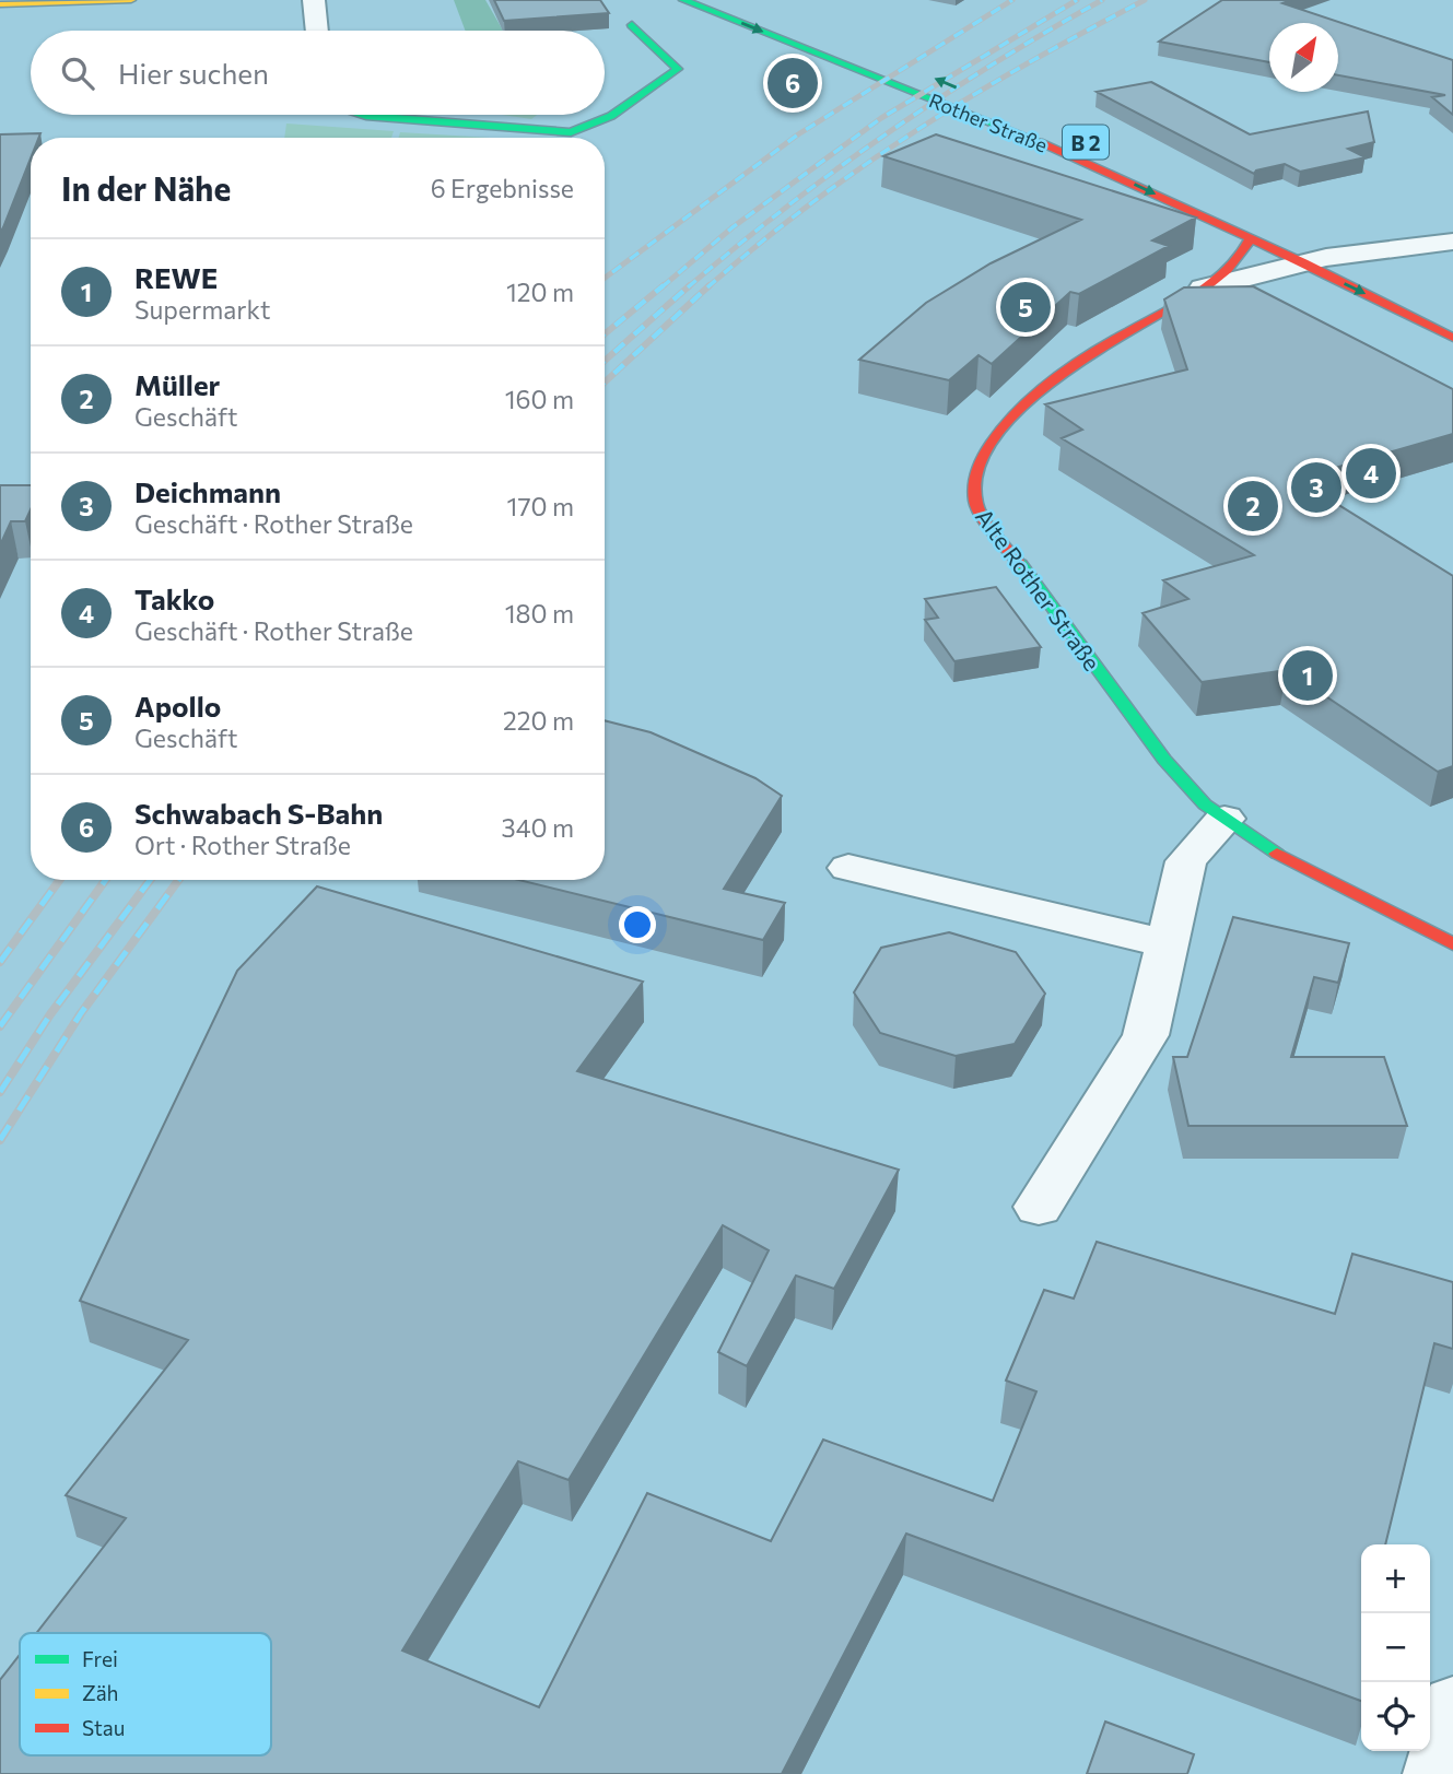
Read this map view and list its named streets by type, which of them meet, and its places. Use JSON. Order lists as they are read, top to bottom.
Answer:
{
  "streets": {
    "street": ["Rother Straße", "B 2", "Alte Rother Straße"]
  },
  "crossings": [
    ["Rother Straße", "Alte Rother Straße"]
  ],
  "one_way": ["Rother Straße"],
  "legend": ["Frei", "Zäh", "Stau"],
  "north": "top right",
  "page": {
    "search": "Hier suchen",
    "pins": [
      "6",
      "5",
      "4",
      "3",
      "2",
      "1"
    ],
    "heading": ["In der Nähe", "6 Ergebnisse"],
    "list": [
      {
        "mark": "1",
        "name": "REWE",
        "note": "Supermarkt",
        "value": "120 m"
      },
      {
        "mark": "2",
        "name": "Müller",
        "note": "Geschäft",
        "value": "160 m"
      },
      {
        "mark": "3",
        "name": "Deichmann",
        "note": "Geschäft · Rother Straße",
        "value": "170 m"
      },
      {
        "mark": "4",
        "name": "Takko",
        "note": "Geschäft · Rother Straße",
        "value": "180 m"
      },
      {
        "mark": "5",
        "name": "Apollo",
        "note": "Geschäft",
        "value": "220 m"
      },
      {
        "mark": "6",
        "name": "Schwabach S-Bahn",
        "note": "Ort · Rother Straße",
        "value": "340 m"
      }
    ],
    "map_buttons": ["+", "−"]
  }
}
